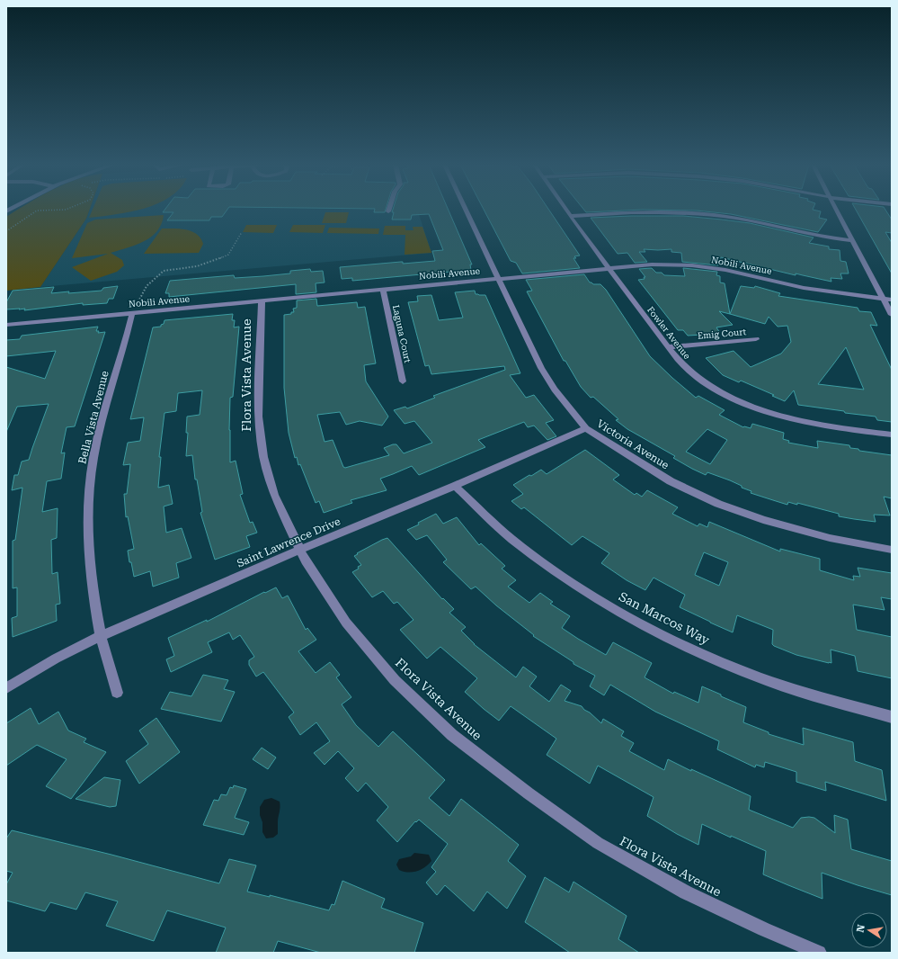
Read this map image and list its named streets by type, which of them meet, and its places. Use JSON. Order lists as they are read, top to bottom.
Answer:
{
  "streets": {
    "street": [
      "Nobili Avenue",
      "Fowler Avenue",
      "Laguna Court",
      "Emig Court",
      "Flora Vista Avenue",
      "Bella Vista Avenue",
      "Victoria Avenue",
      "Saint Lawrence Drive",
      "San Marcos Way"
    ]
  },
  "crossings": [
    ["Nobili Avenue", "Fowler Avenue"],
    ["Nobili Avenue", "Laguna Court"],
    ["Nobili Avenue", "Flora Vista Avenue"],
    ["Nobili Avenue", "Bella Vista Avenue"],
    ["Nobili Avenue", "Victoria Avenue"],
    ["Fowler Avenue", "Emig Court"],
    ["Flora Vista Avenue", "Saint Lawrence Drive"],
    ["Bella Vista Avenue", "Saint Lawrence Drive"],
    ["Victoria Avenue", "Saint Lawrence Drive"],
    ["Saint Lawrence Drive", "San Marcos Way"]
  ],
  "north": "left"
}
